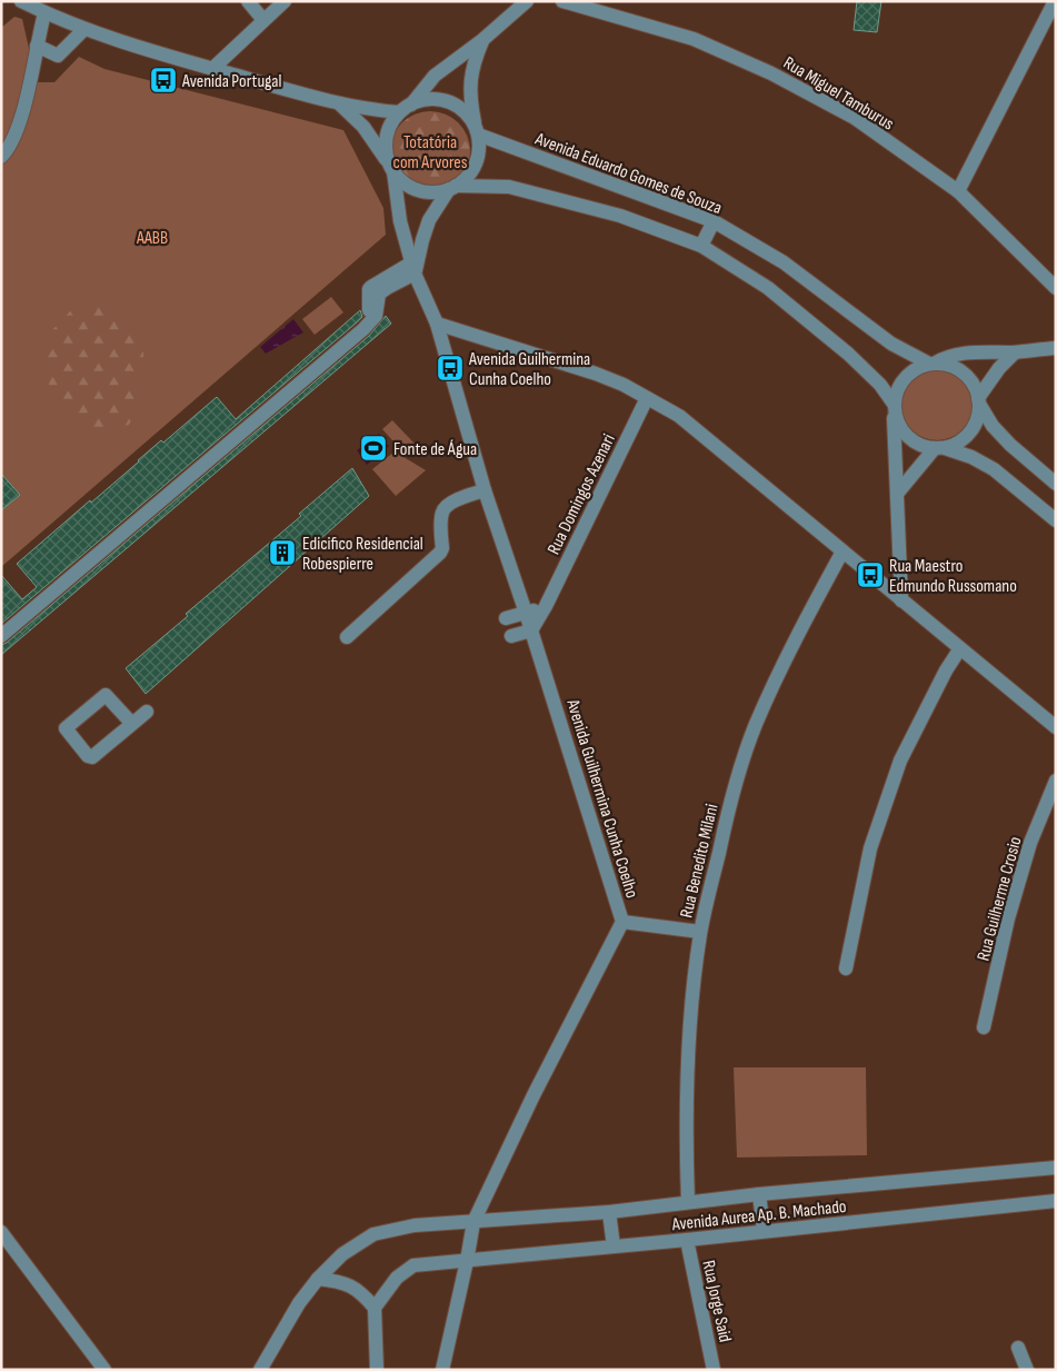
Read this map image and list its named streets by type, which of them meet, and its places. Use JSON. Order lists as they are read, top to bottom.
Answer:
{
  "streets": {
    "street": [
      "Rua Miguel Tamburus",
      "Avenida Eduardo Gomes de Souza",
      "Rua Domingos Azenari",
      "Avenida Guilhermina Cunha Coelho",
      "Rua Benedito Milani",
      "Rua Guilherme Crosio",
      "Avenida Aurea Ap. B. Machado",
      "Rua Jorge Said"
    ]
  },
  "crossings": [
    ["Avenida Eduardo Gomes de Souza", "Avenida Guilhermina Cunha Coelho"],
    ["Rua Domingos Azenari", "Avenida Guilhermina Cunha Coelho"],
    ["Avenida Guilhermina Cunha Coelho", "Avenida Aurea Ap. B. Machado"],
    ["Rua Benedito Milani", "Avenida Aurea Ap. B. Machado"],
    ["Avenida Aurea Ap. B. Machado", "Rua Jorge Said"]
  ],
  "parks": ["Totatória com Arvores", "AABB"],
  "places": {
    "bus stop": ["Avenida Portugal", "Avenida Guilhermina Cunha Coelho", "Rua Maestro Edmundo Russomano"],
    "sports": ["Fonte de Água"],
    "building": ["Edicifico Residencial Robespierre"]
  }
}
